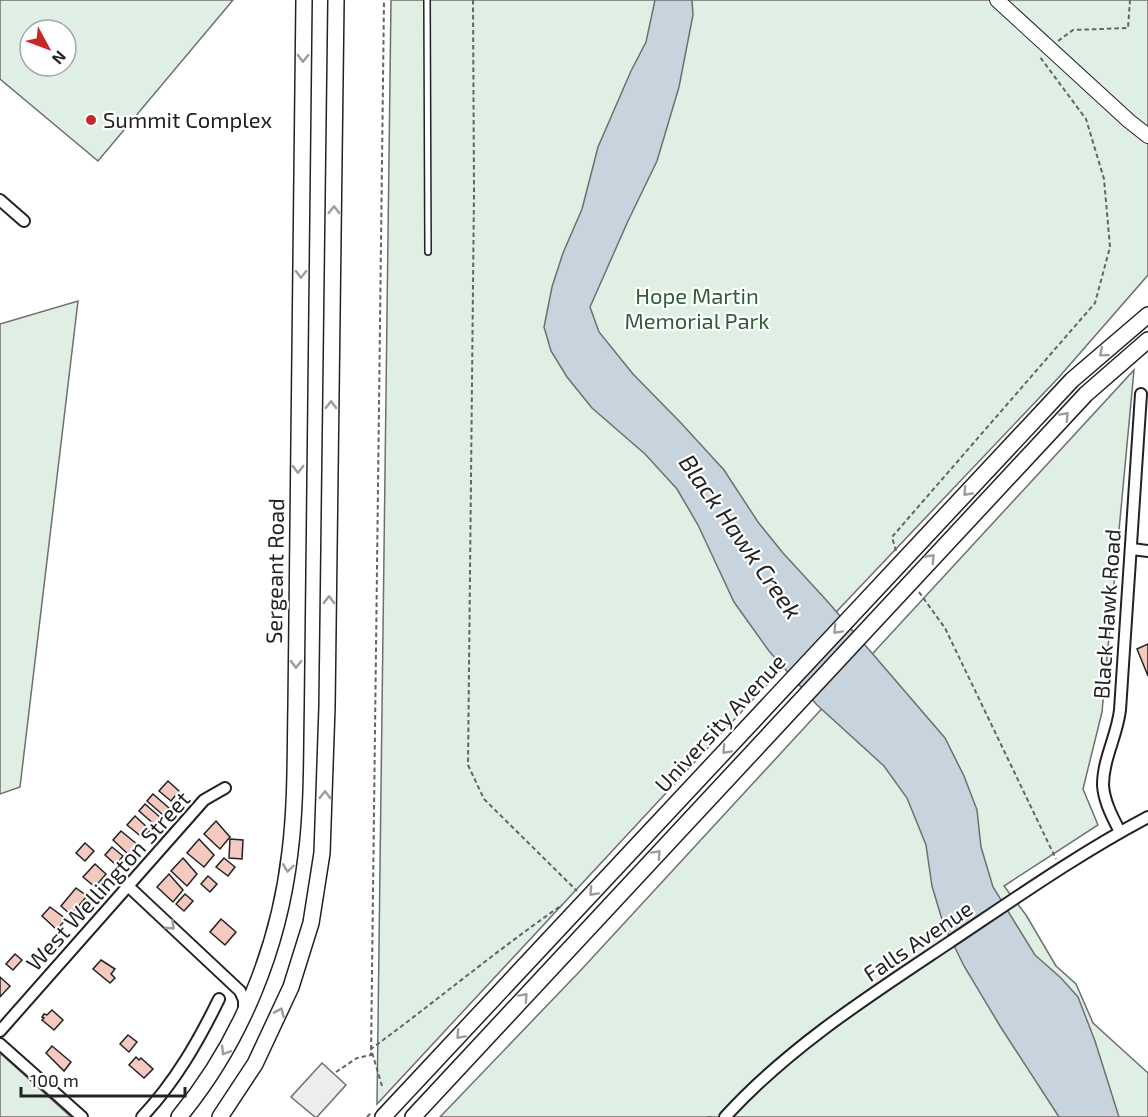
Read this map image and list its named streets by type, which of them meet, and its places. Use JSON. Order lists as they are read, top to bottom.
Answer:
{
  "streets": {
    "main road": ["Sergeant Road", "University Avenue"],
    "street": ["Black Hawk Road", "West Wellington Street", "Falls Avenue"]
  },
  "crossings": [
    ["Black Hawk Road", "Falls Avenue"]
  ],
  "water": ["Black Hawk Creek"],
  "parks": ["Hope Martin Memorial Park"],
  "places": ["Summit Complex"],
  "scale_bar": "100 m",
  "north": "bottom right"
}
